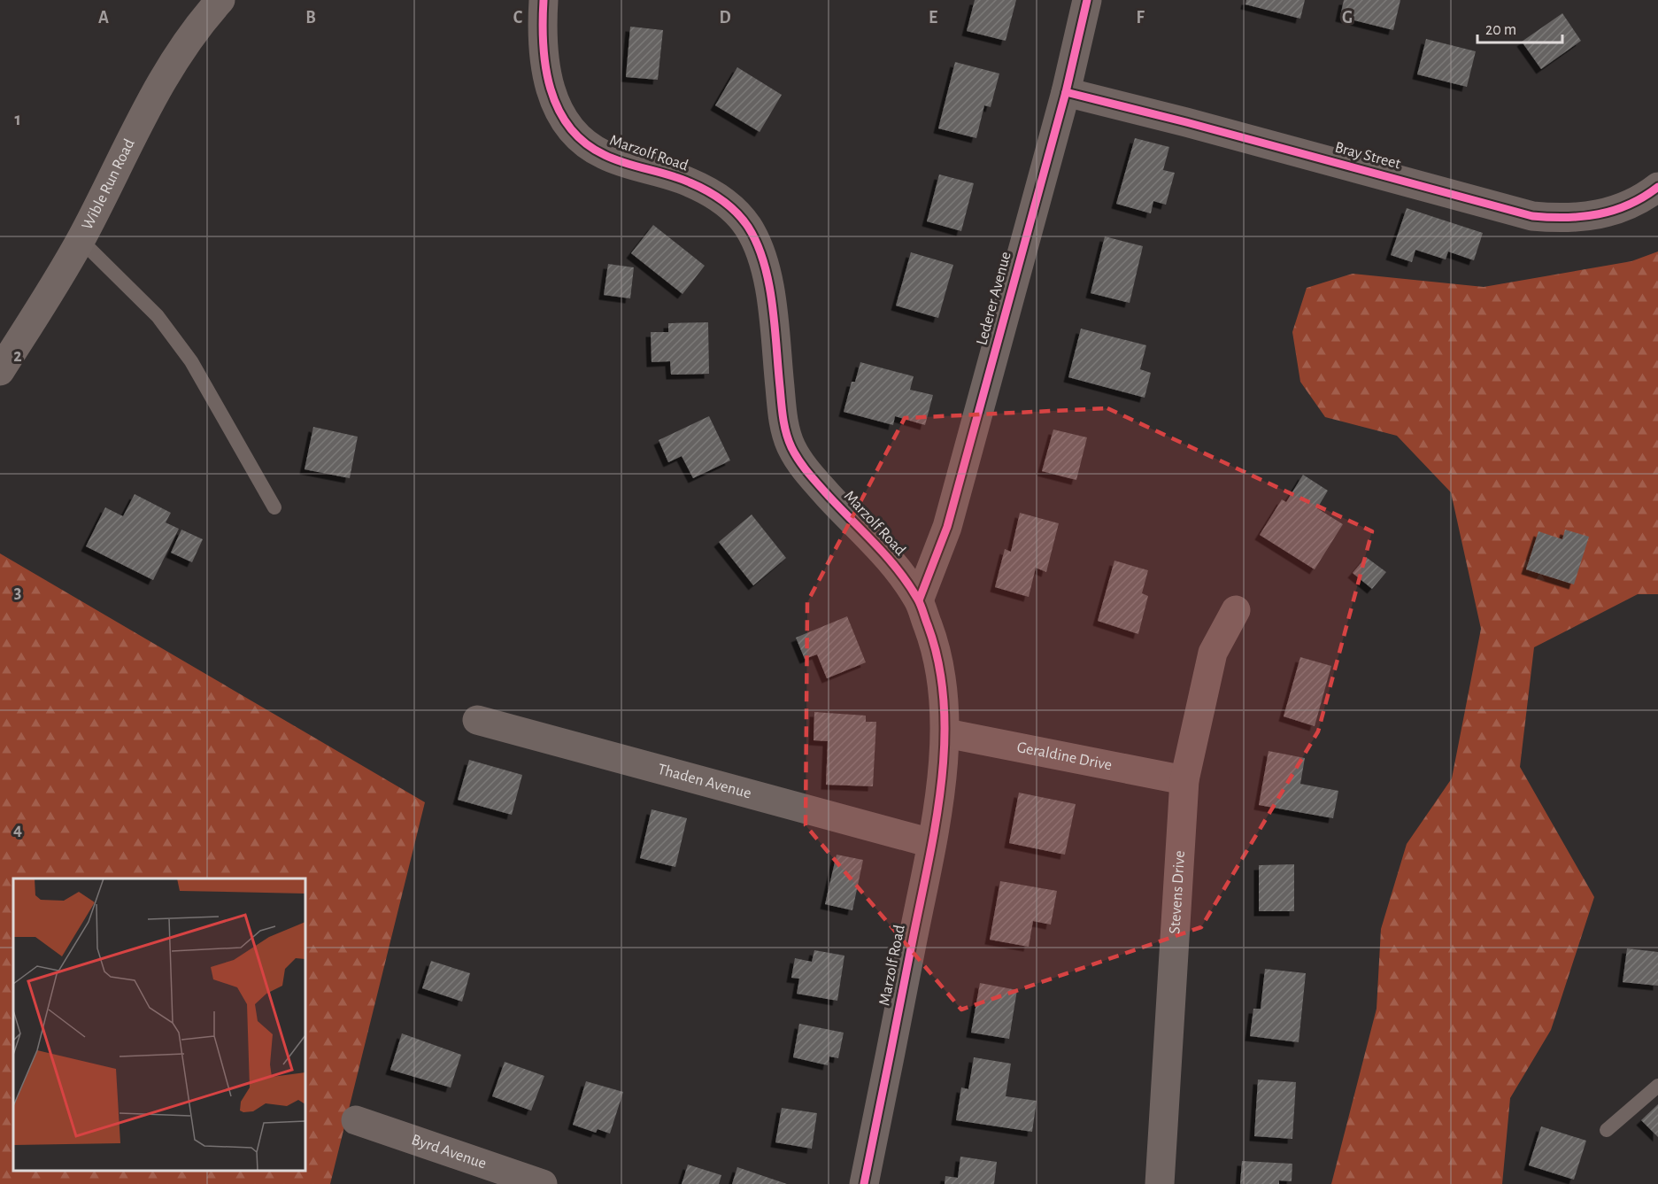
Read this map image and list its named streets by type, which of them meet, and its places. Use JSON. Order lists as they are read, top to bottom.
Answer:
{
  "streets": {
    "street": [
      "Marzolf Road",
      "Bray Street",
      "Wible Run Road",
      "Lederer Avenue",
      "Geraldine Drive",
      "Thaden Avenue",
      "Stevens Drive",
      "Byrd Avenue"
    ]
  },
  "crossings": [
    ["Marzolf Road", "Lederer Avenue"],
    ["Marzolf Road", "Geraldine Drive"],
    ["Marzolf Road", "Thaden Avenue"],
    ["Bray Street", "Lederer Avenue"],
    ["Geraldine Drive", "Stevens Drive"]
  ],
  "scale_bar": "20 m",
  "grid": {
    "columns": [
      "A",
      "B",
      "C",
      "D",
      "E",
      "F",
      "G"
    ],
    "rows": [
      "1",
      "2",
      "3",
      "4"
    ]
  }
}
